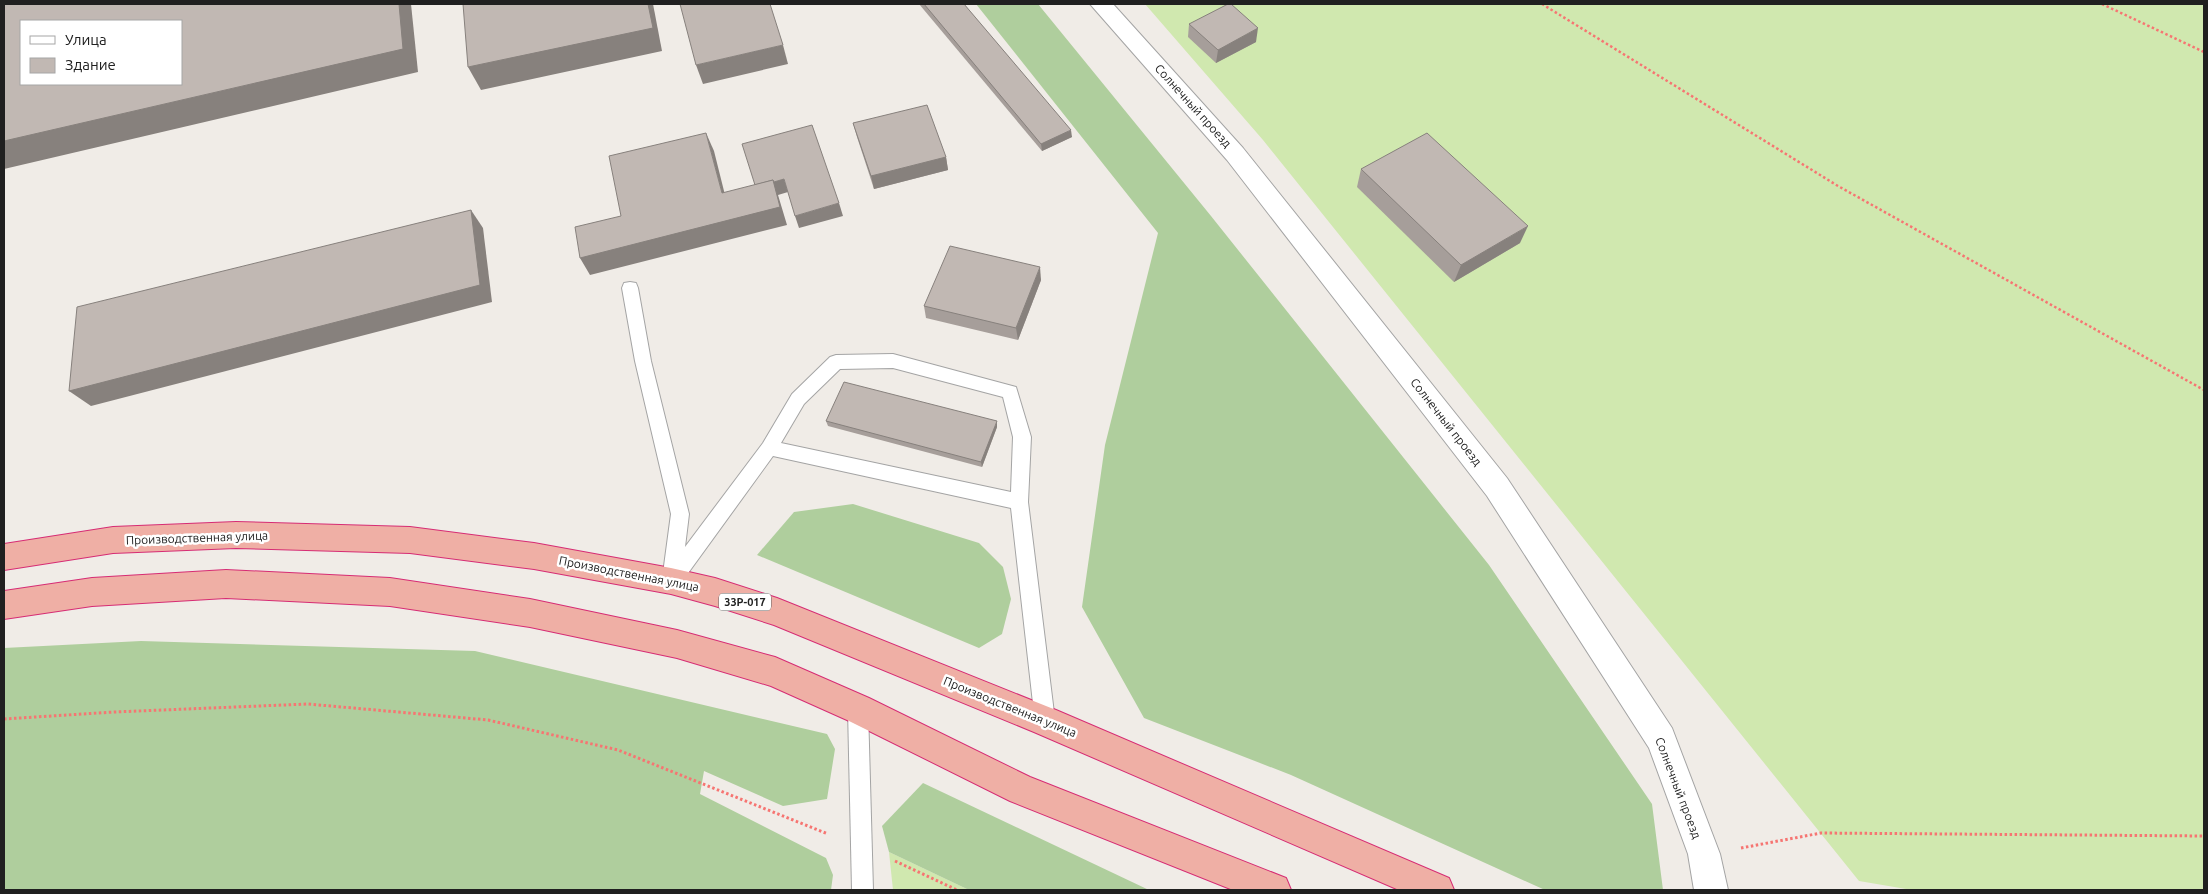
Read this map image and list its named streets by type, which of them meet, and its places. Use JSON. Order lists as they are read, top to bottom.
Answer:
{
  "streets": {
    "highway": ["Производственная улица", "33Р-017"],
    "street": ["Солнечный проезд"]
  },
  "legend": ["Улица", "Здание"]
}
